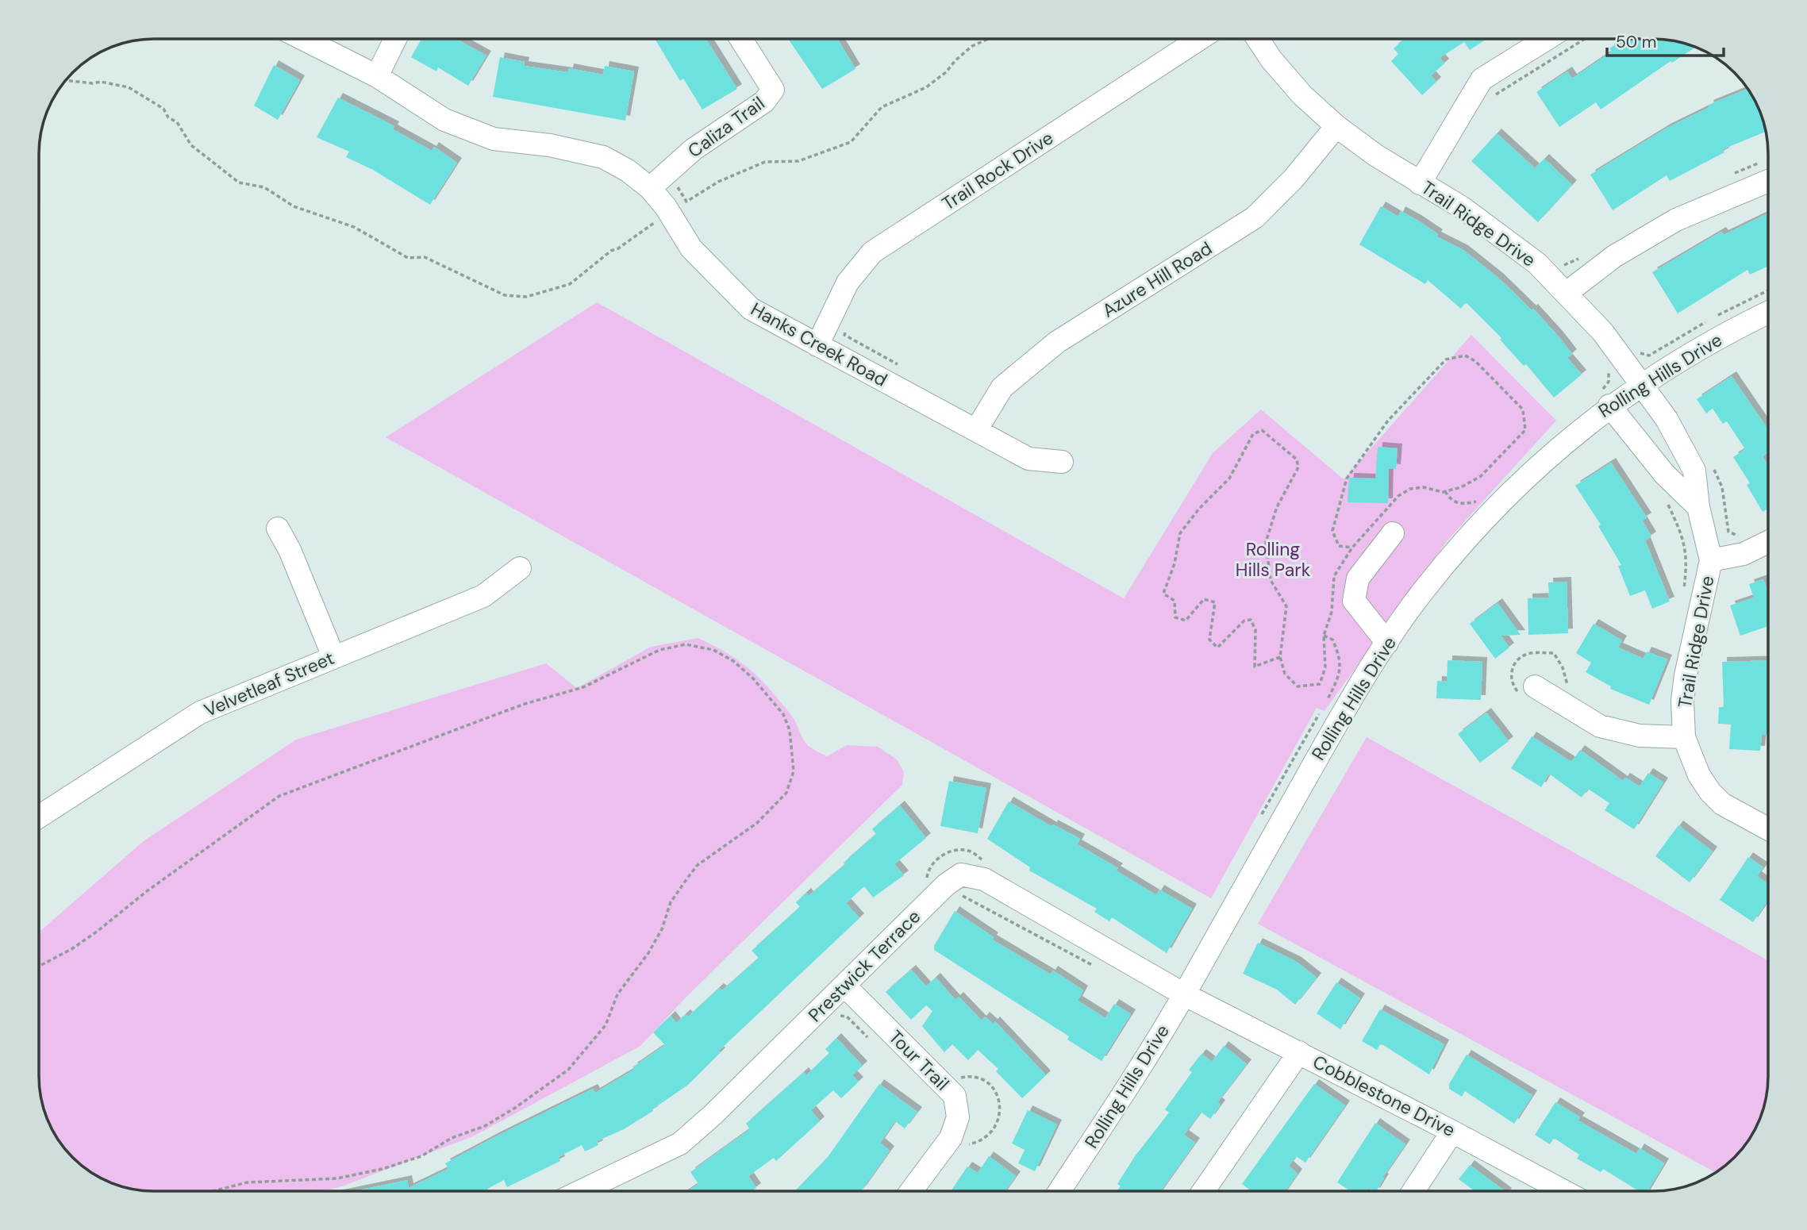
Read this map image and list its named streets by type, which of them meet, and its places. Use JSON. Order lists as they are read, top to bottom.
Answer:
{
  "streets": {
    "street": [
      "Caliza Trail",
      "Trail Rock Drive",
      "Trail Ridge Drive",
      "Azure Hill Road",
      "Hanks Creek Road",
      "Rolling Hills Drive",
      "Velvetleaf Street",
      "Prestwick Terrace",
      "Tour Trail",
      "Cobblestone Drive"
    ]
  },
  "crossings": [
    ["Caliza Trail", "Hanks Creek Road"],
    ["Trail Rock Drive", "Hanks Creek Road"],
    ["Trail Ridge Drive", "Azure Hill Road"],
    ["Trail Ridge Drive", "Rolling Hills Drive"],
    ["Azure Hill Road", "Hanks Creek Road"],
    ["Rolling Hills Drive", "Prestwick Terrace"],
    ["Rolling Hills Drive", "Cobblestone Drive"],
    ["Prestwick Terrace", "Tour Trail"],
    ["Prestwick Terrace", "Cobblestone Drive"]
  ],
  "parks": ["Rolling Hills Park"],
  "scale_bar": "50 m"
}
